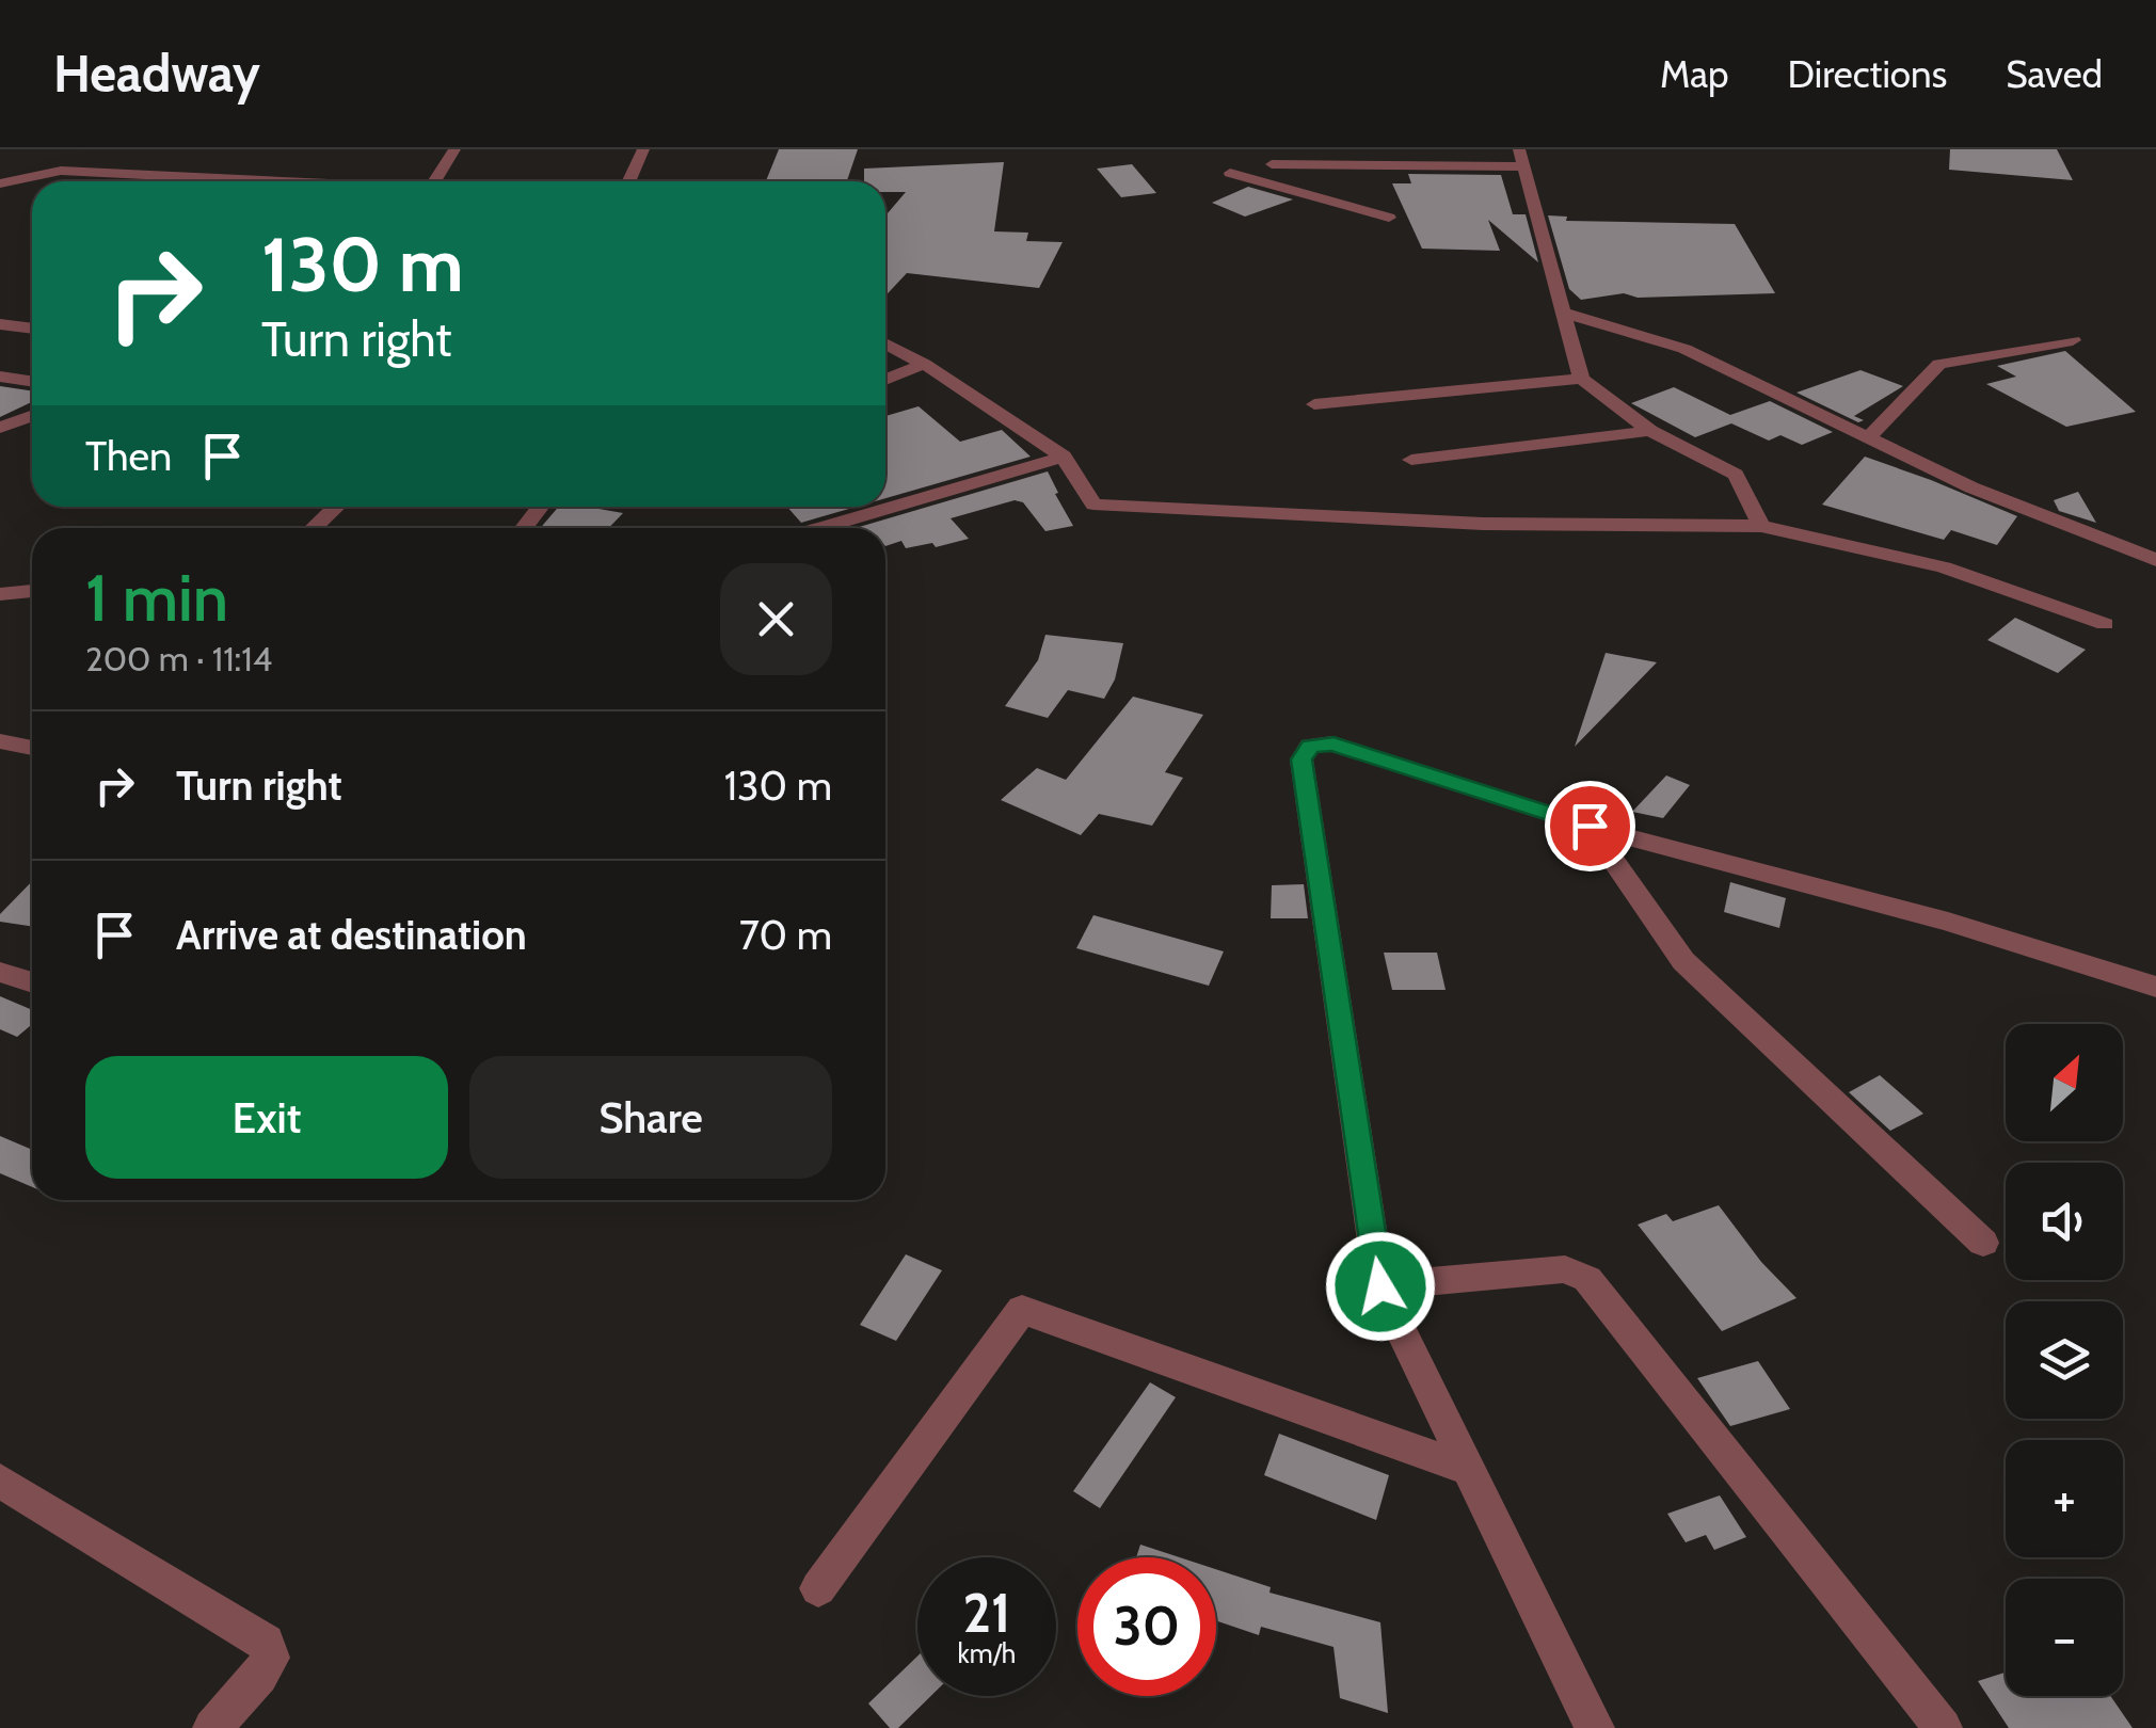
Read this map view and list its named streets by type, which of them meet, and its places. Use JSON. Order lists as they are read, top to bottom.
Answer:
{
  "north": "top right",
  "page": {
    "header": "Headway",
    "nav": ["Map", "Directions", "Saved"],
    "turn": ["130 m", "Turn right"],
    "then": "Then",
    "heading": ["1 min", "200 m · 11:14"],
    "list": [
      {
        "name": "Turn right",
        "value": "130 m"
      },
      {
        "name": "Arrive at destination",
        "value": "70 m"
      }
    ],
    "map_buttons": ["+", "−"],
    "buttons": ["Exit", "Share"],
    "speed": "21 km/h",
    "limit": "30"
  }
}
